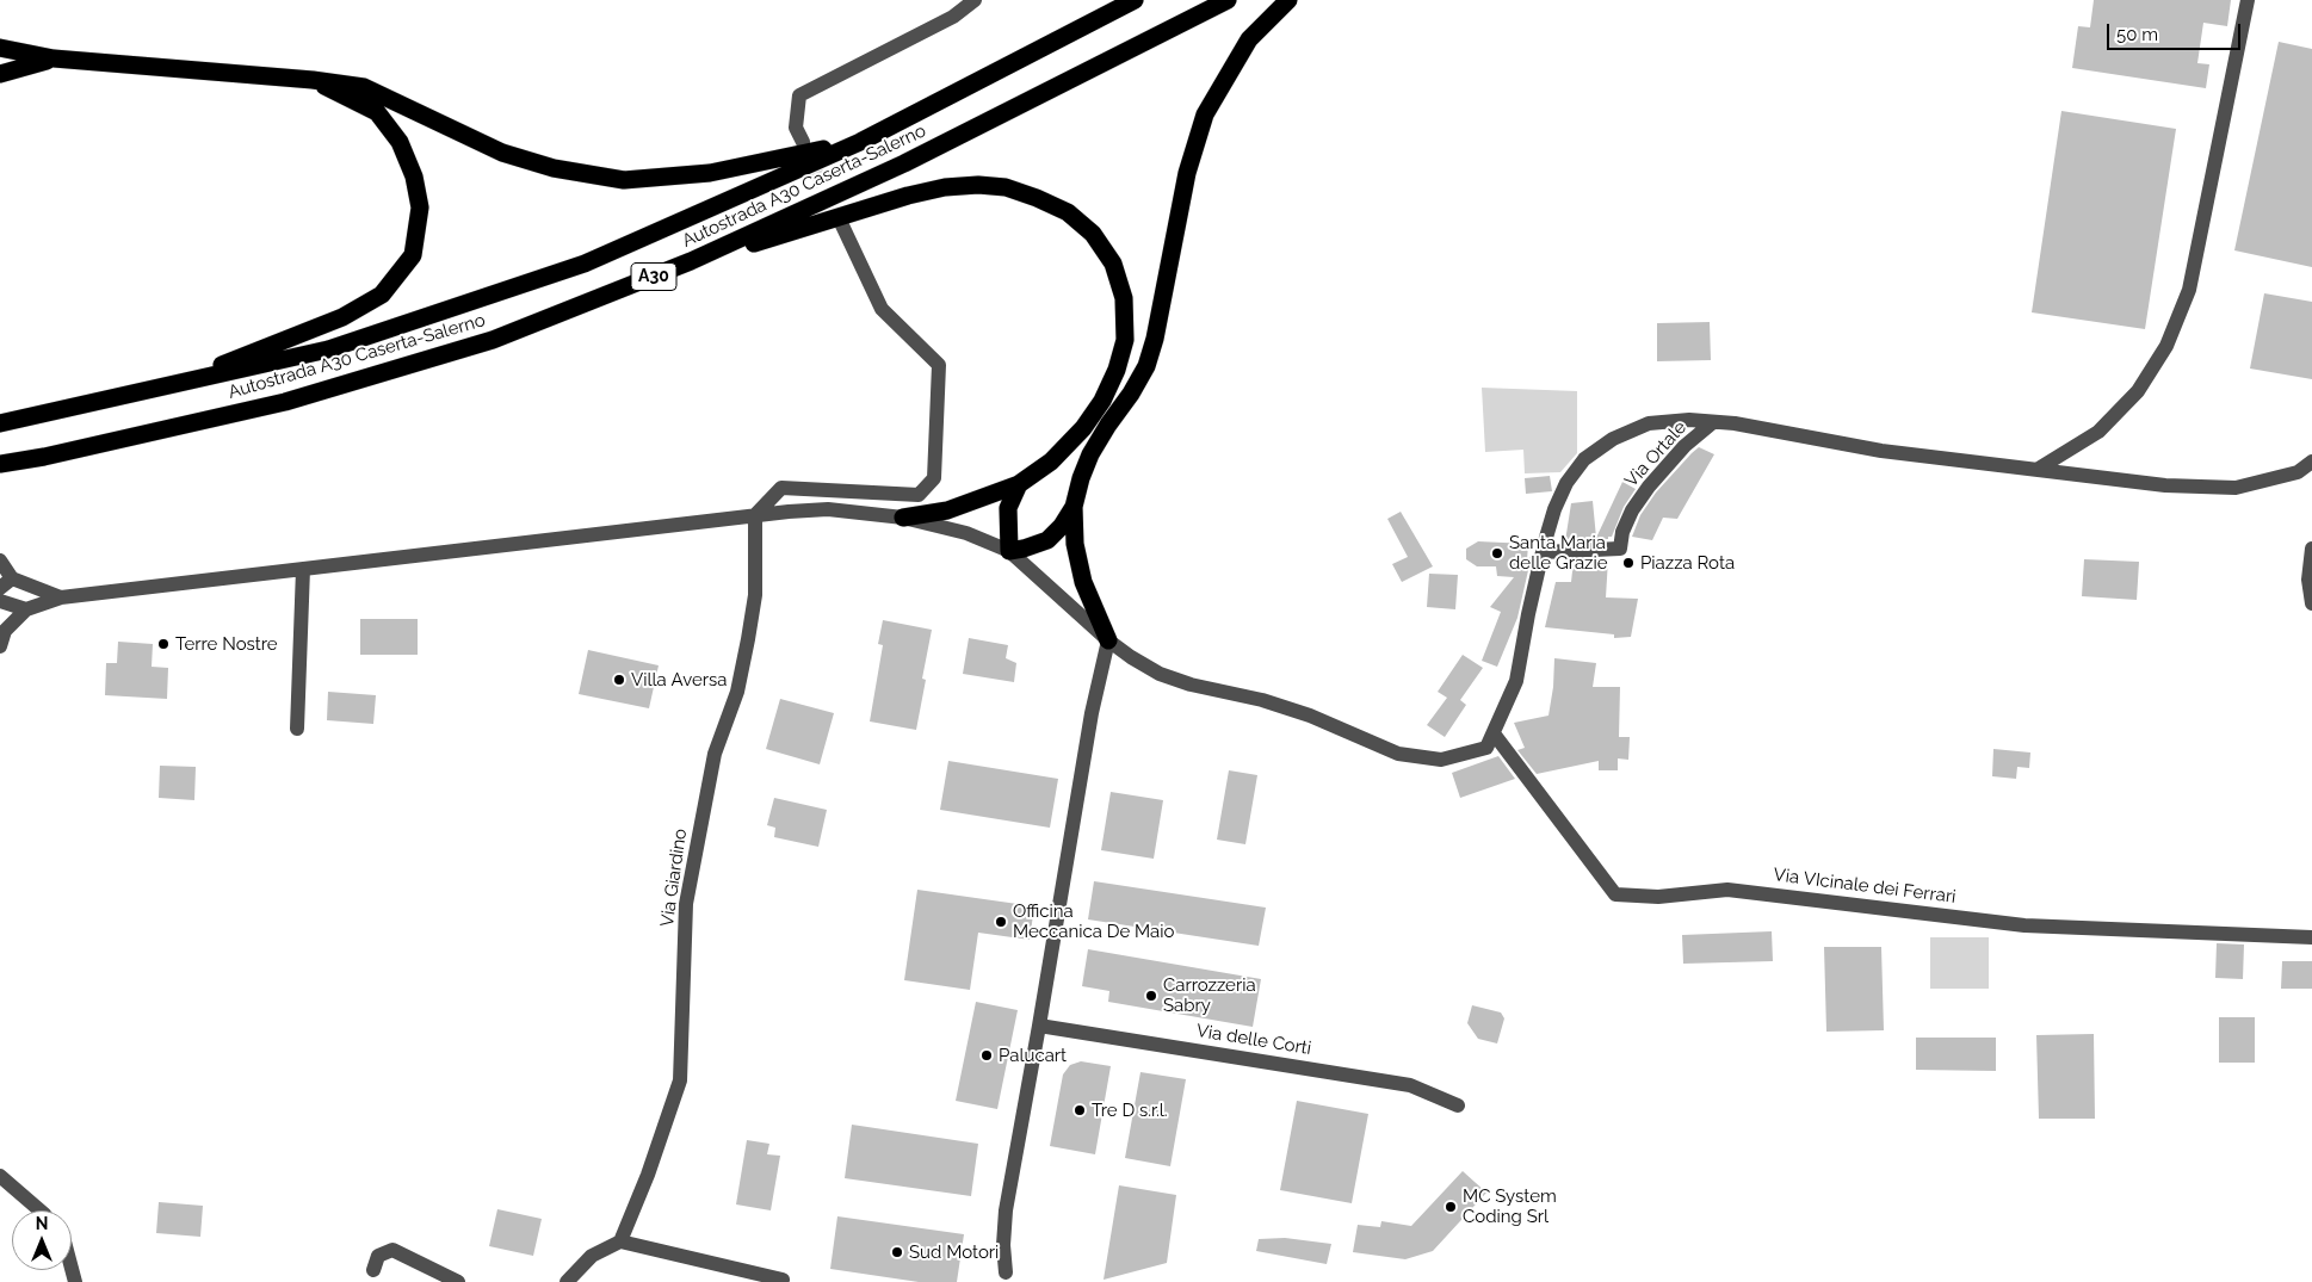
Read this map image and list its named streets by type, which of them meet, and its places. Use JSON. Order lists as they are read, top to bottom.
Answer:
{
  "streets": {
    "highway": ["Autostrada A30 Caserta-Salerno", "A30"],
    "street": [
      "Via Ortale",
      "Via Giardino",
      "Via VIcinale dei Ferrari",
      "Via delle Corti"
    ]
  },
  "places": [
    "Santa Maria delle Grazie",
    "Piazza Rota",
    "Terre Nostre",
    "Villa Aversa",
    "Officina Meccanica De Maio",
    "Carrozzeria Sabry",
    "Palucart",
    "Tre D s.r.l.",
    "MC System Coding Srl",
    "Sud Motori"
  ],
  "scale_bar": "50 m",
  "north": "top"
}
